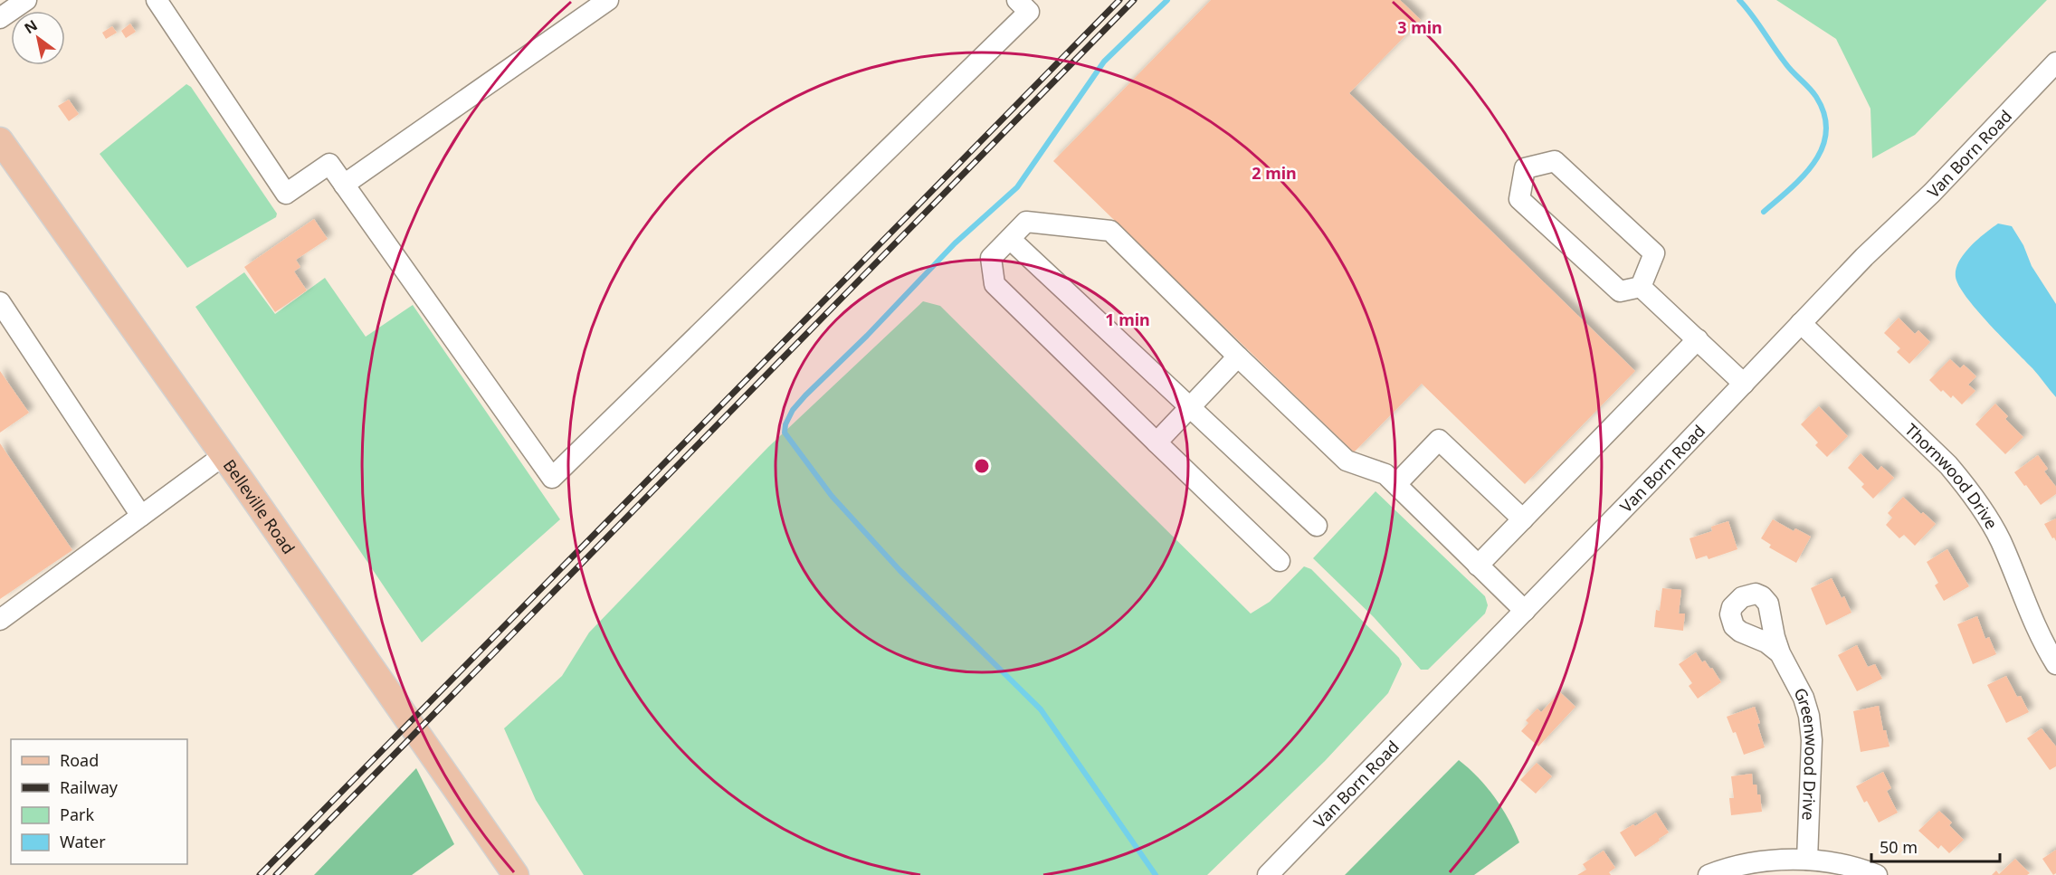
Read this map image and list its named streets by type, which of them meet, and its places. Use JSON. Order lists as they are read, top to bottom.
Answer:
{
  "streets": {
    "main road": ["Belleville Road"],
    "street": ["Van Born Road", "Thornwood Drive", "Greenwood Drive"]
  },
  "crossings": [
    ["Van Born Road", "Thornwood Drive"]
  ],
  "legend": [
    "Road",
    "Railway",
    "Park",
    "Water"
  ],
  "scale_bar": "50 m",
  "north": "top left",
  "rings": ["3 min", "2 min", "1 min"]
}
